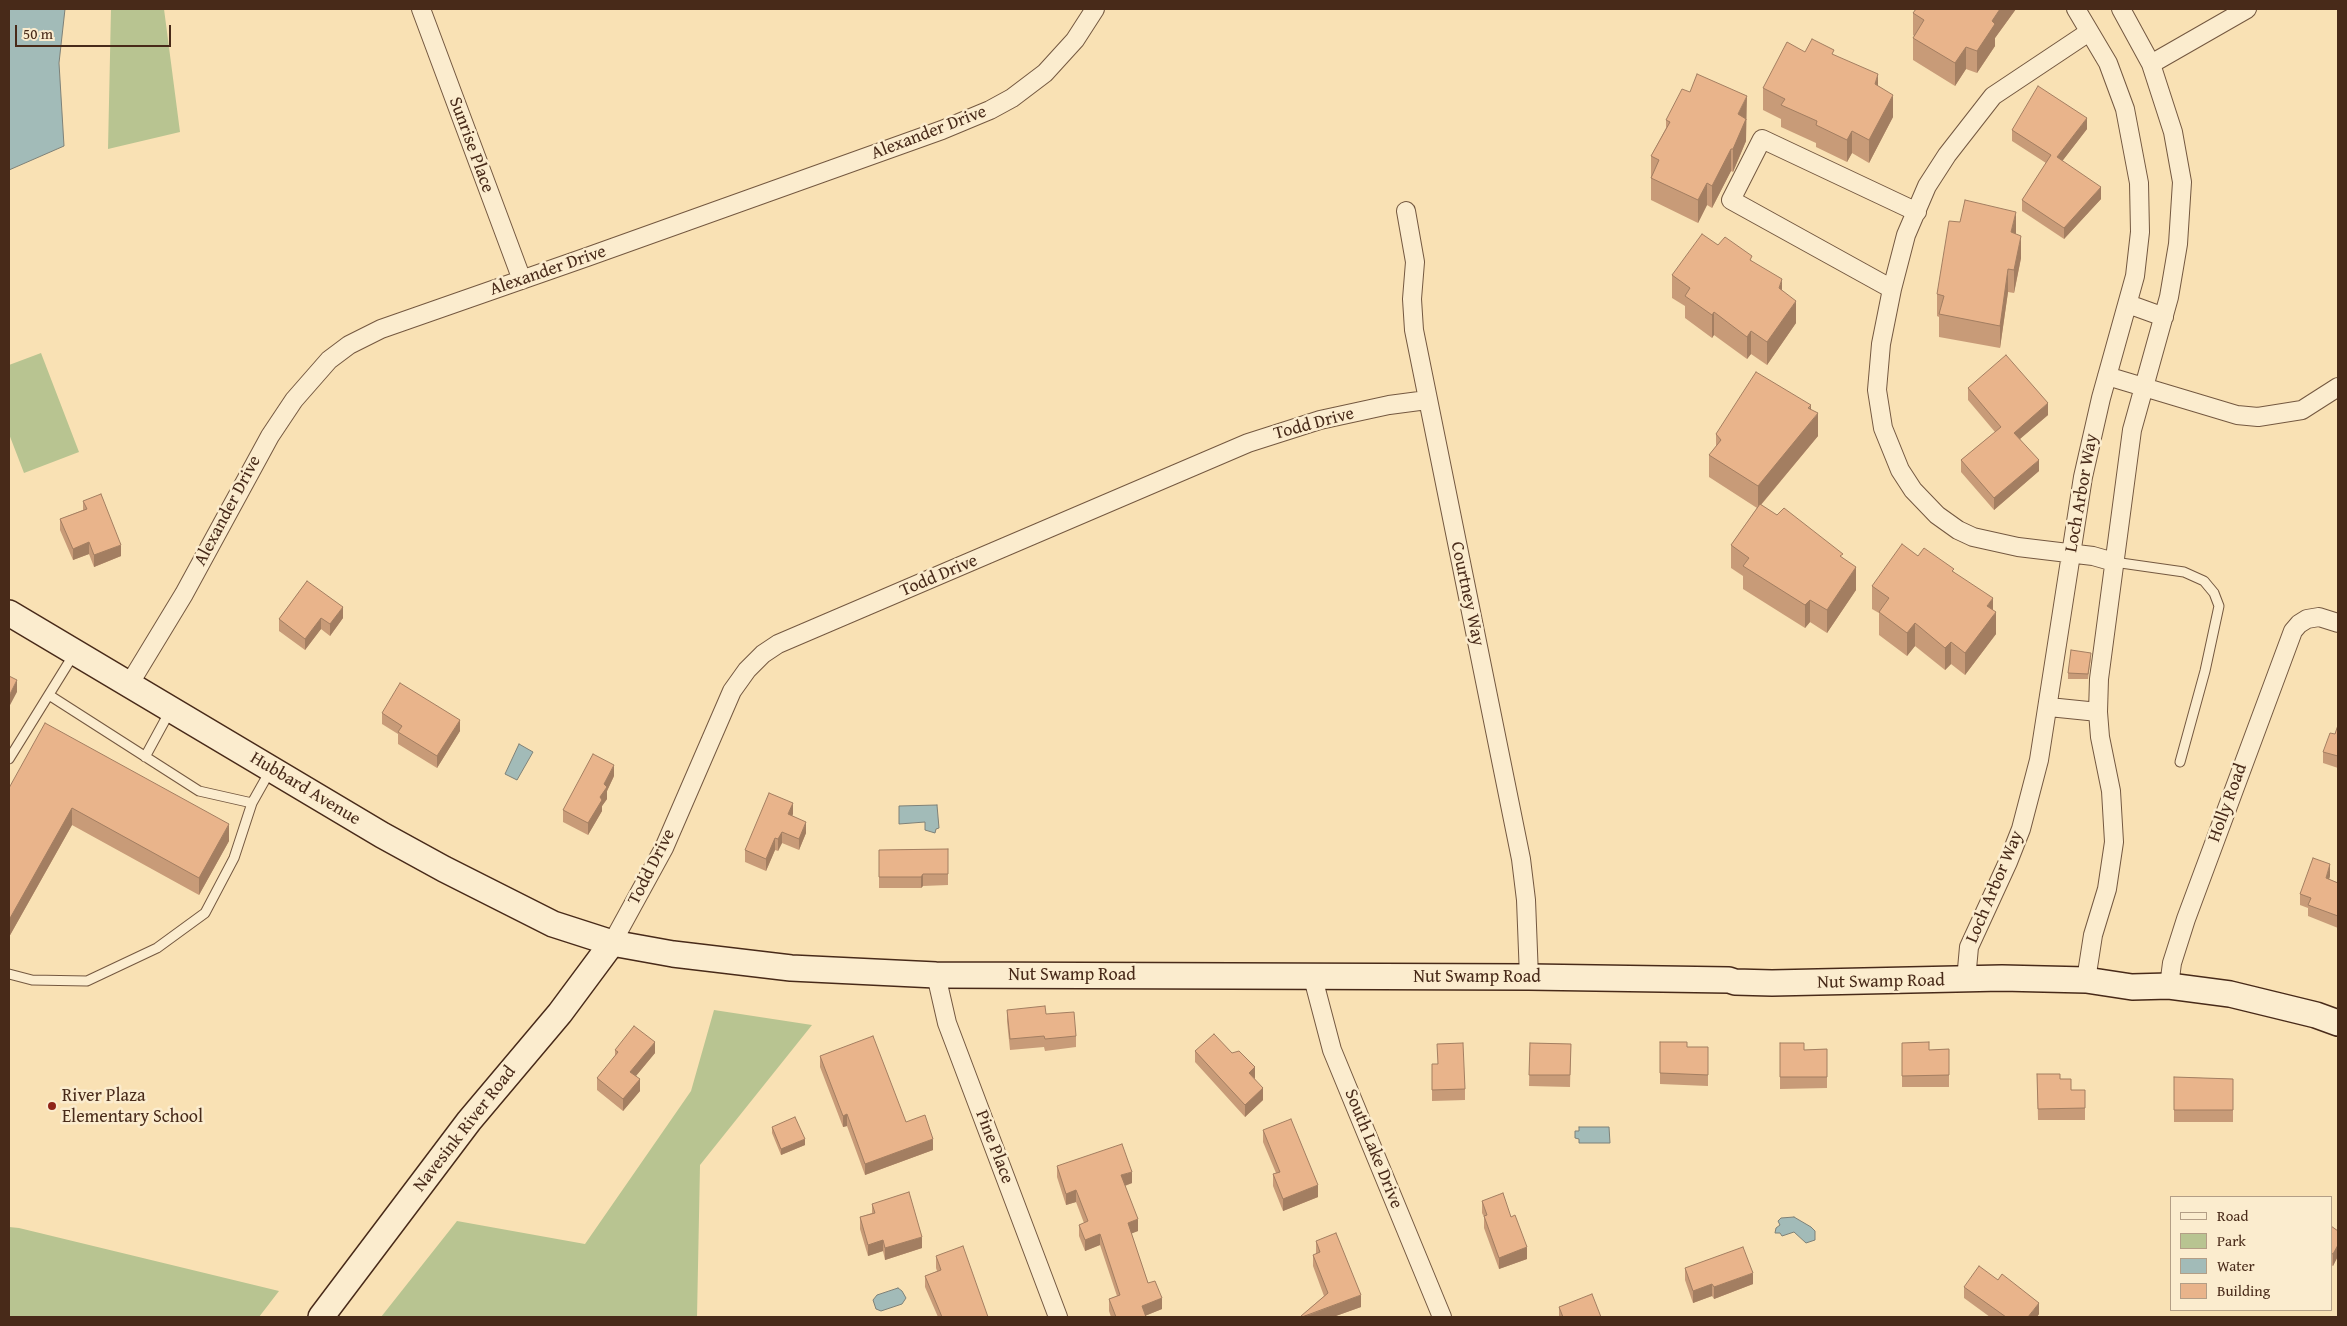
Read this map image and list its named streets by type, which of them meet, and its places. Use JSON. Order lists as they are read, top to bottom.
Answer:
{
  "streets": {
    "main road": ["Hubbard Avenue", "Nut Swamp Road", "Navesink River Road"],
    "street": [
      "Alexander Drive",
      "Sunrise Place",
      "Todd Drive",
      "Loch Arbor Way",
      "Courtney Way",
      "Holly Road",
      "Pine Place",
      "South Lake Drive"
    ]
  },
  "crossings": [
    ["Alexander Drive", "Sunrise Place"],
    ["Alexander Drive", "Hubbard Avenue"],
    ["Todd Drive", "Courtney Way"],
    ["Todd Drive", "Hubbard Avenue"],
    ["Todd Drive", "Nut Swamp Road"],
    ["Todd Drive", "Navesink River Road"],
    ["Loch Arbor Way", "Nut Swamp Road"],
    ["Courtney Way", "Nut Swamp Road"],
    ["Hubbard Avenue", "Nut Swamp Road"],
    ["Hubbard Avenue", "Navesink River Road"],
    ["Holly Road", "Nut Swamp Road"],
    ["Nut Swamp Road", "Navesink River Road"],
    ["Nut Swamp Road", "Pine Place"],
    ["Nut Swamp Road", "South Lake Drive"]
  ],
  "places": ["River Plaza Elementary School"],
  "legend": [
    "Road",
    "Park",
    "Water",
    "Building"
  ],
  "scale_bar": "50 m"
}
